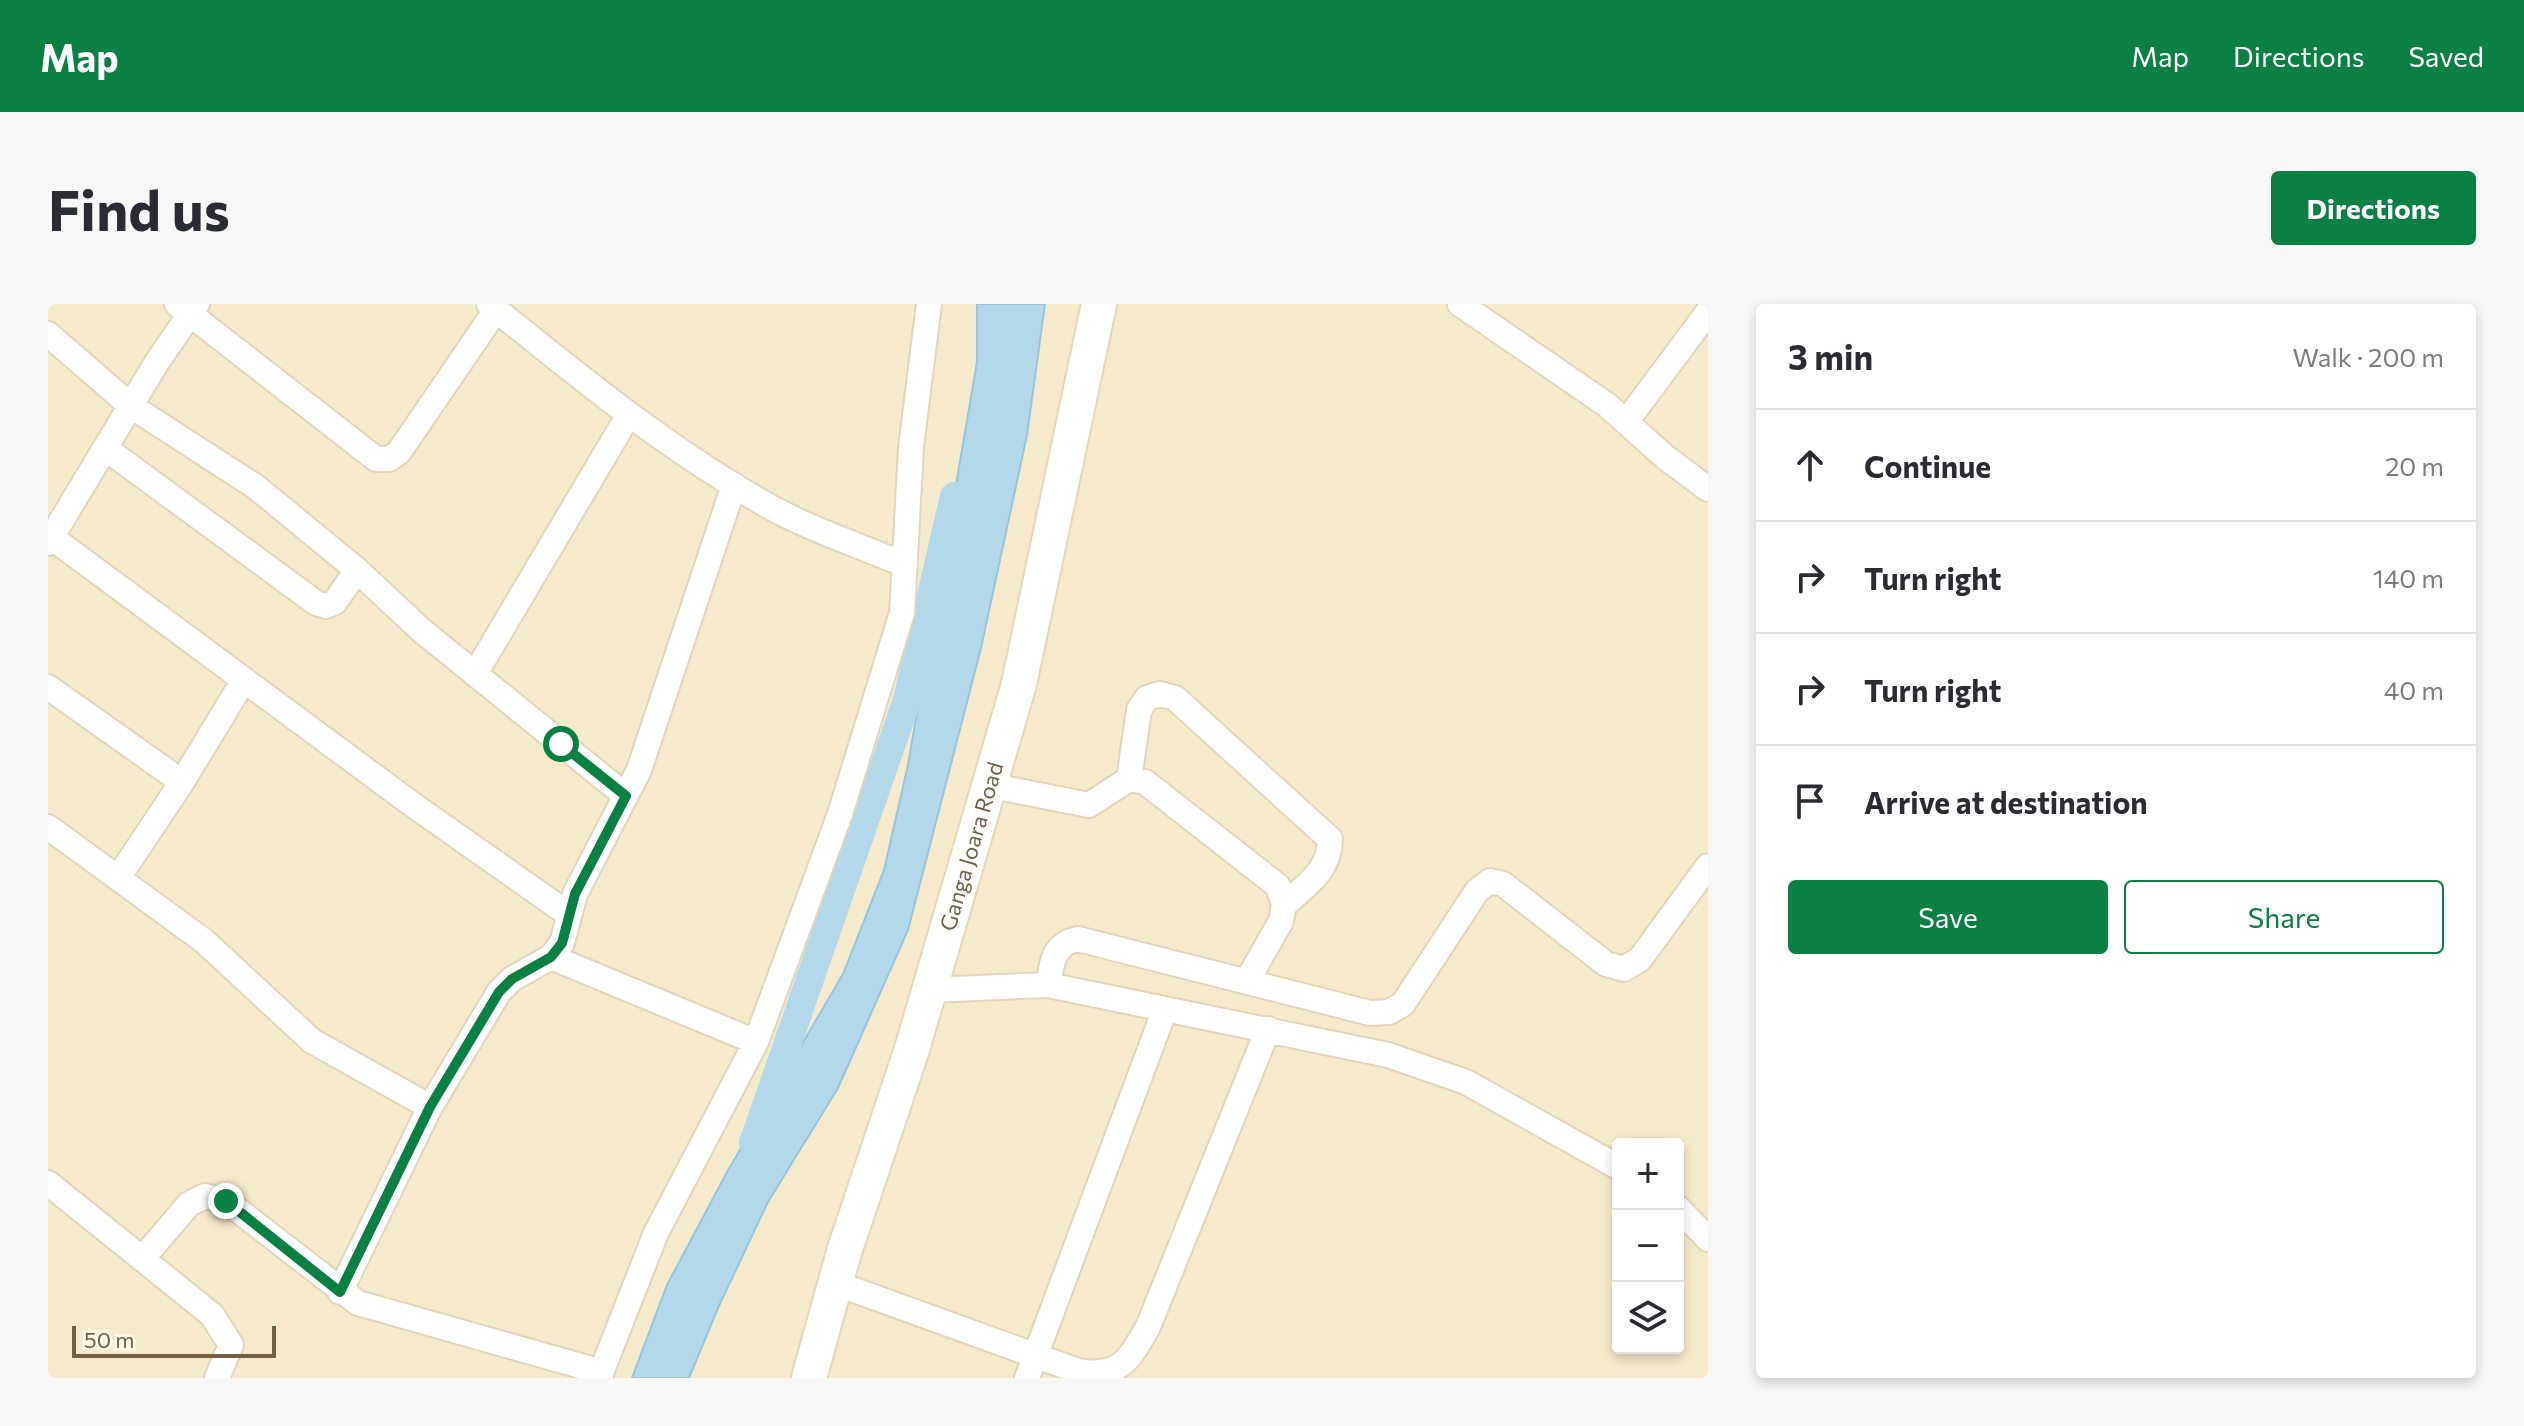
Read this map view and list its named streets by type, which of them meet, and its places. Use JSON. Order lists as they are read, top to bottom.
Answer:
{
  "streets": {
    "main road": ["Ganga Joara Road"]
  },
  "scale_bar": "50 m",
  "page": {
    "header": "Map",
    "nav": ["Map", "Directions", "Saved"],
    "buttons": [
      "Directions",
      ["Save", "Share"]
    ],
    "title": "Find us",
    "heading": ["3 min", "Walk · 200 m"],
    "list": [
      ["Continue", "20 m"],
      ["Turn right", "140 m"],
      ["Turn right", "40 m"],
      "Arrive at destination"
    ],
    "map_buttons": ["+", "−"],
    "scale": "50 m"
  }
}
